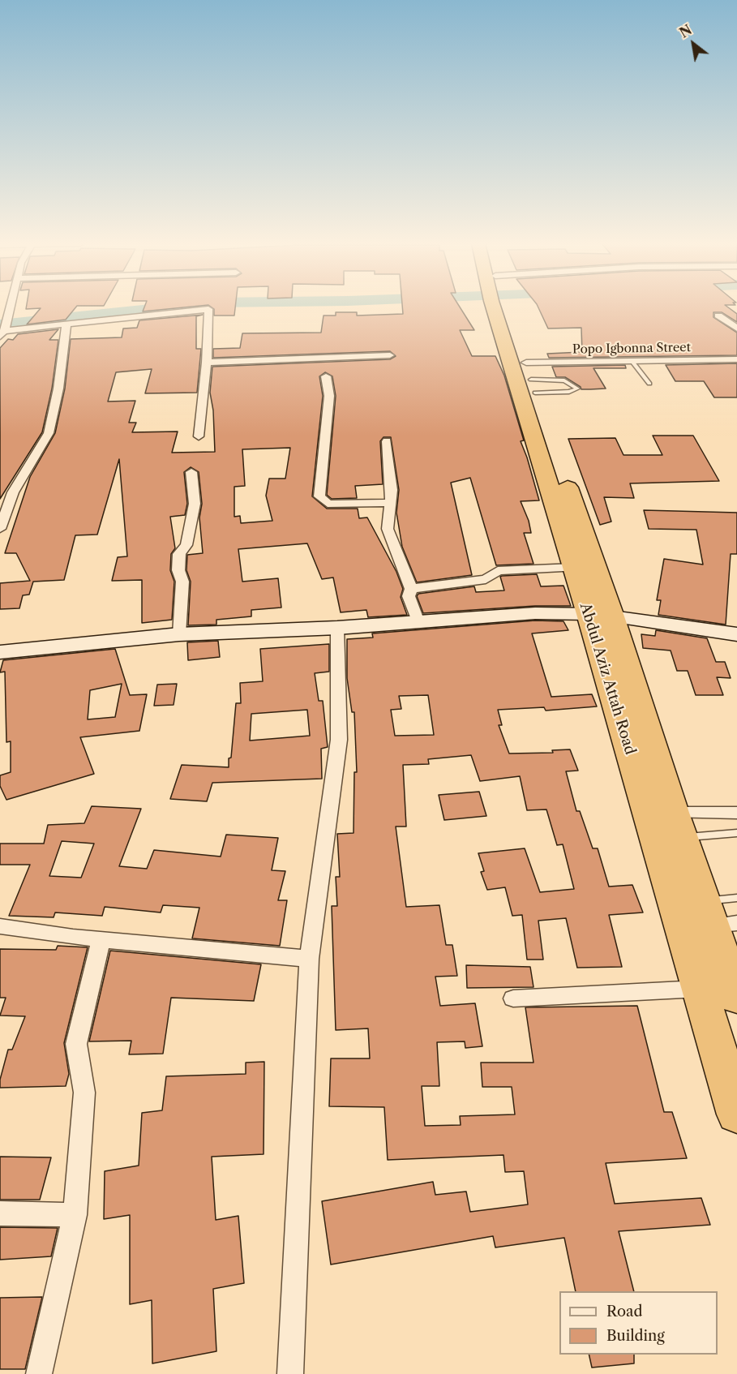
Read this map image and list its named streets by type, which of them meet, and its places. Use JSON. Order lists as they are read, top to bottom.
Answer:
{
  "streets": {
    "highway": ["Abdul Aziz Attah Road"],
    "street": ["Popo Igbonna Street"]
  },
  "crossings": [
    ["Popo Igbonna Street", "Abdul Aziz Attah Road"]
  ],
  "legend": ["Road", "Building"],
  "north": "top left"
}
